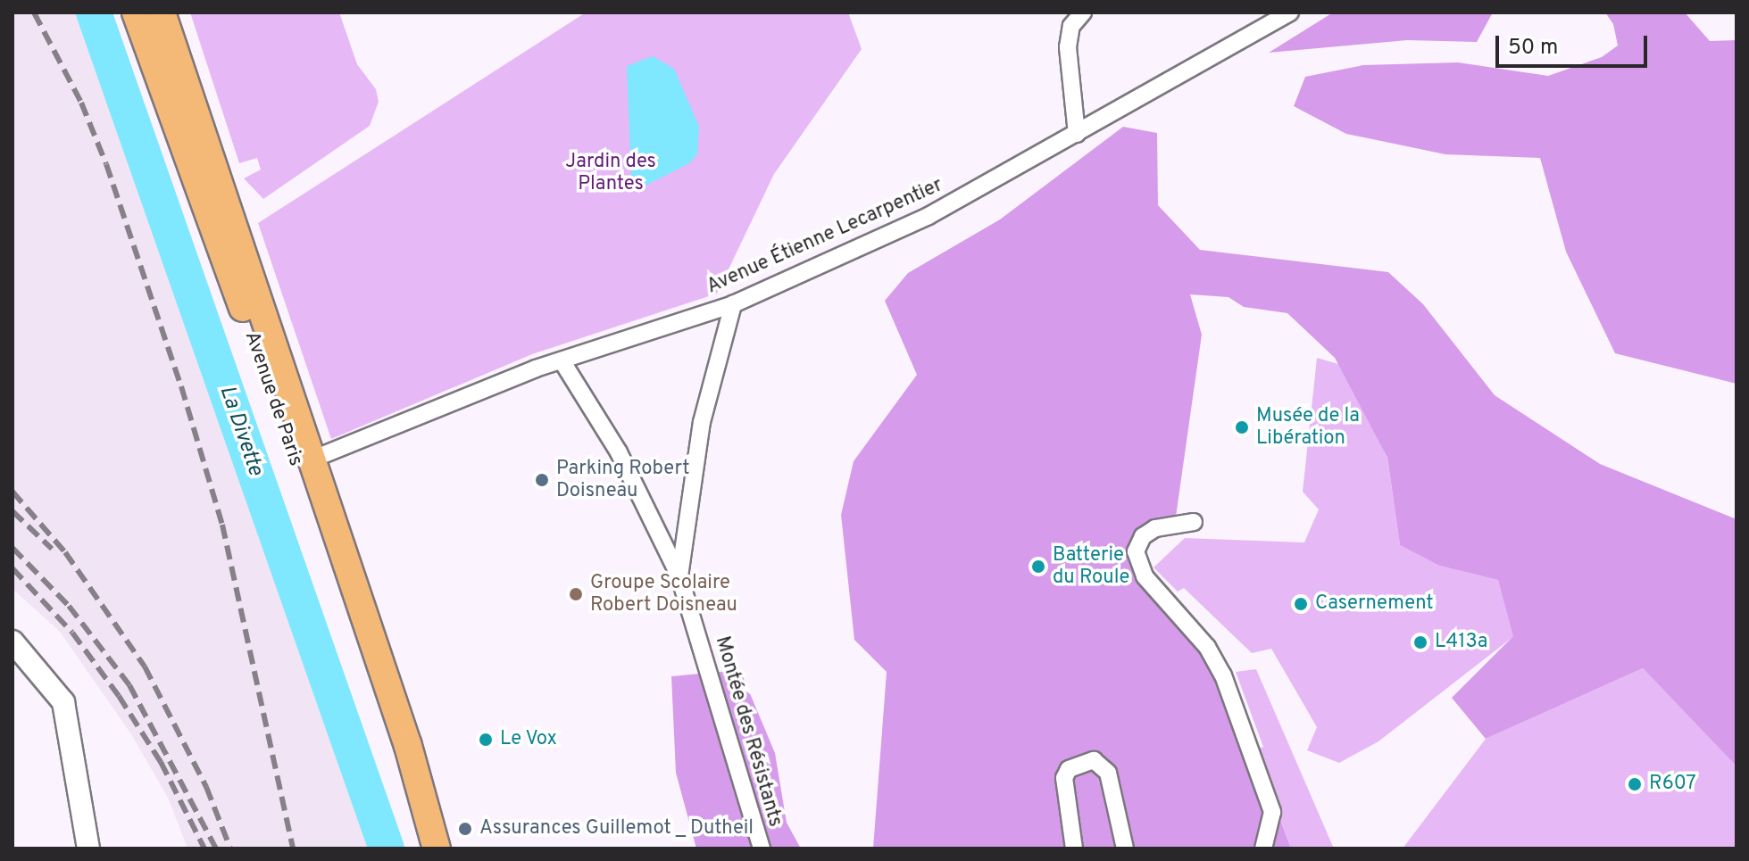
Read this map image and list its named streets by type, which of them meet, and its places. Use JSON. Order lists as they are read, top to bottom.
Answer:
{
  "streets": {
    "main road": ["Avenue de Paris"],
    "street": ["Avenue Étienne Lecarpentier", "Montée des Résistants"]
  },
  "crossings": [
    ["Avenue Étienne Lecarpentier", "Avenue de Paris"],
    ["Avenue Étienne Lecarpentier", "Montée des Résistants"]
  ],
  "water": ["La Divette"],
  "parks": ["Jardin des Plantes"],
  "places": [
    "Musée de la Libération",
    "Parking Robert Doisneau",
    "Batterie du Roule",
    "Groupe Scolaire Robert Doisneau",
    "Casernement",
    "L413a",
    "Le Vox",
    "R607",
    "Assurances Guillemot _ Dutheil"
  ],
  "scale_bar": "50 m"
}
